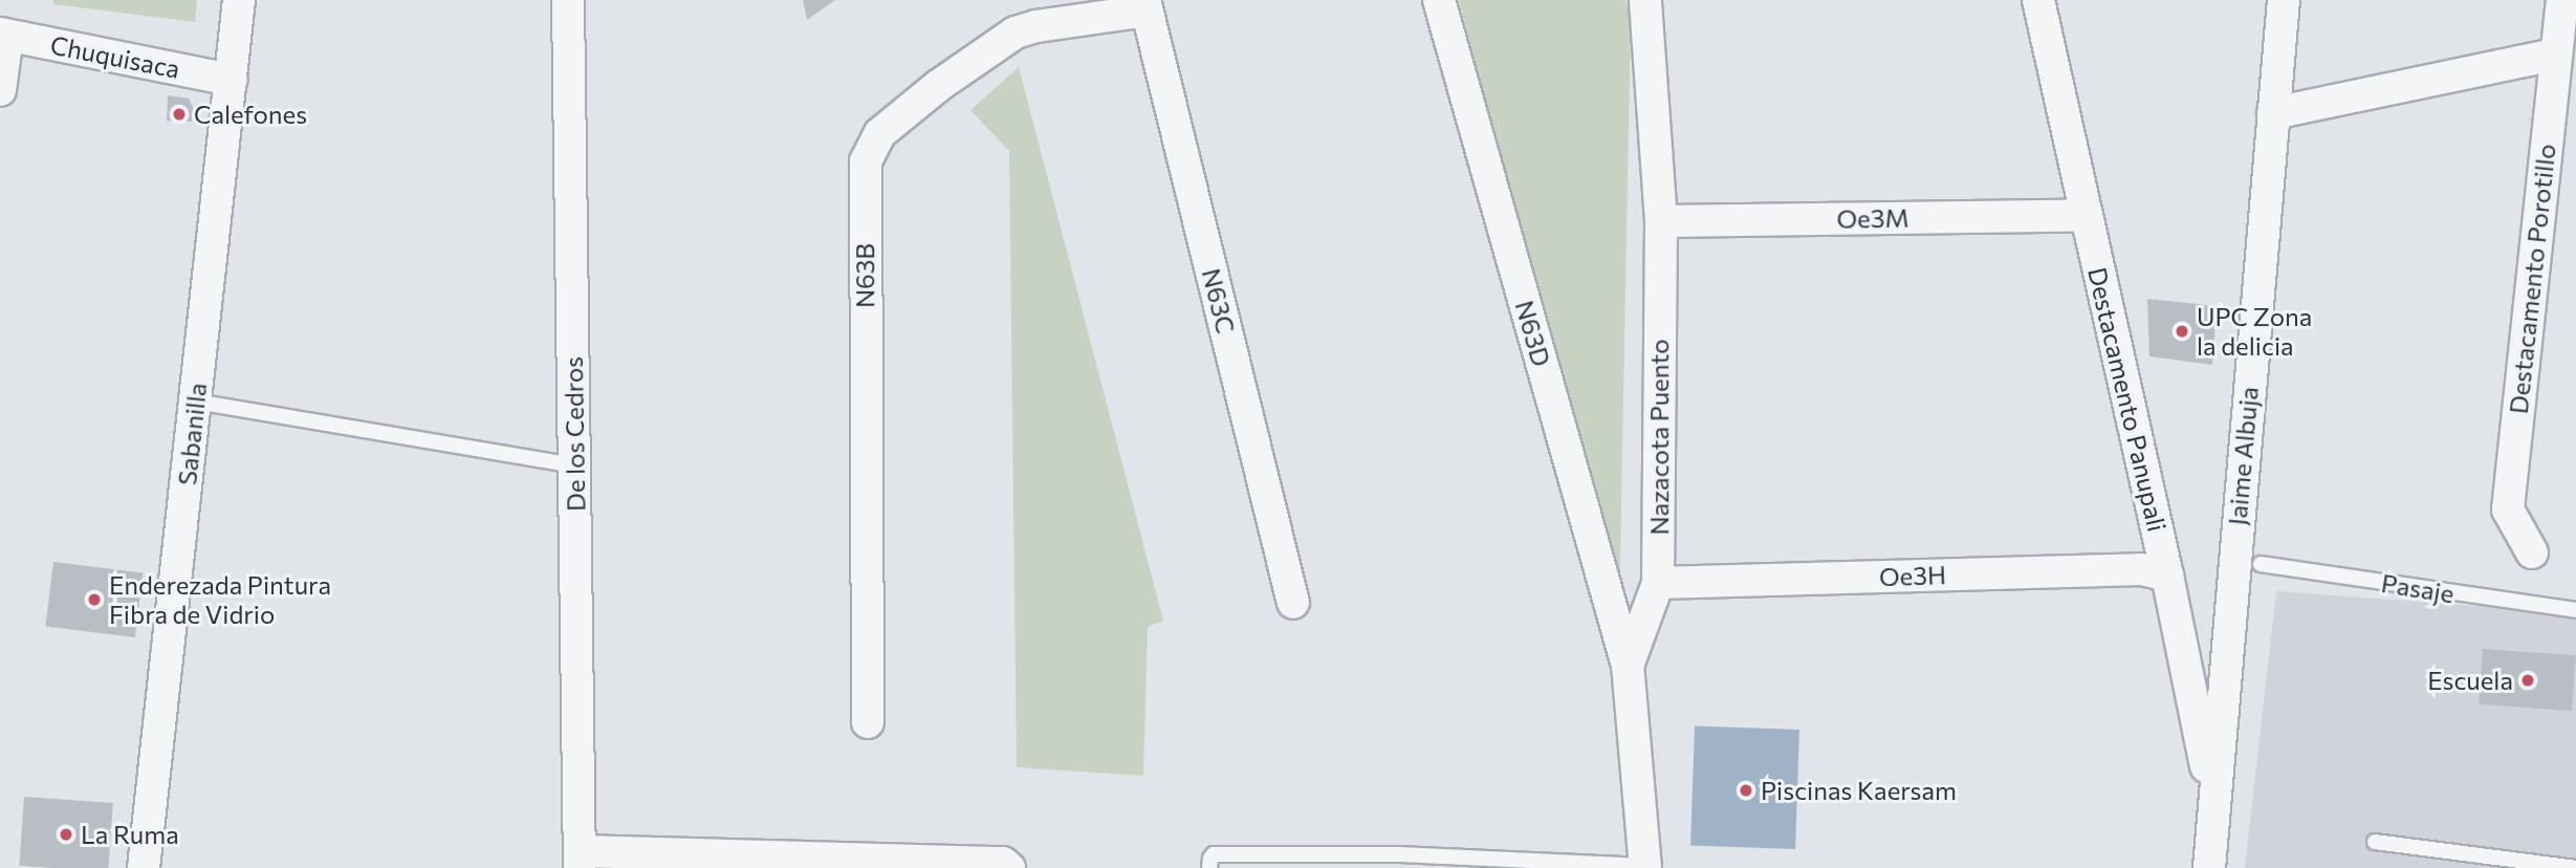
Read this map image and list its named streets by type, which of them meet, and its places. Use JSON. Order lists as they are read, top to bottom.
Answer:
{
  "streets": {
    "street": [
      "Chuquisaca",
      "Oe3M",
      "N63B",
      "Destacamento Porotillo",
      "N63C",
      "N63D",
      "Destacamento Panupali",
      "Sabanilla",
      "De los Cedros",
      "Nazacota Puento",
      "Jaime Albuja",
      "Oe3H"
    ],
    "lane": ["Pasaje"]
  },
  "crossings": [
    ["Chuquisaca", "Sabanilla"],
    ["Oe3M", "Destacamento Panupali"],
    ["Oe3M", "Nazacota Puento"],
    ["N63B", "N63C"],
    ["N63D", "Nazacota Puento"],
    ["Destacamento Panupali", "Jaime Albuja"],
    ["Destacamento Panupali", "Oe3H"],
    ["Nazacota Puento", "Oe3H"]
  ],
  "places": [
    "Calefones",
    "UPC Zona la delicia",
    "Enderezada Pintura Fibra de Vidrio",
    "Escuela",
    "Piscinas Kaersam",
    "La Ruma"
  ]
}
